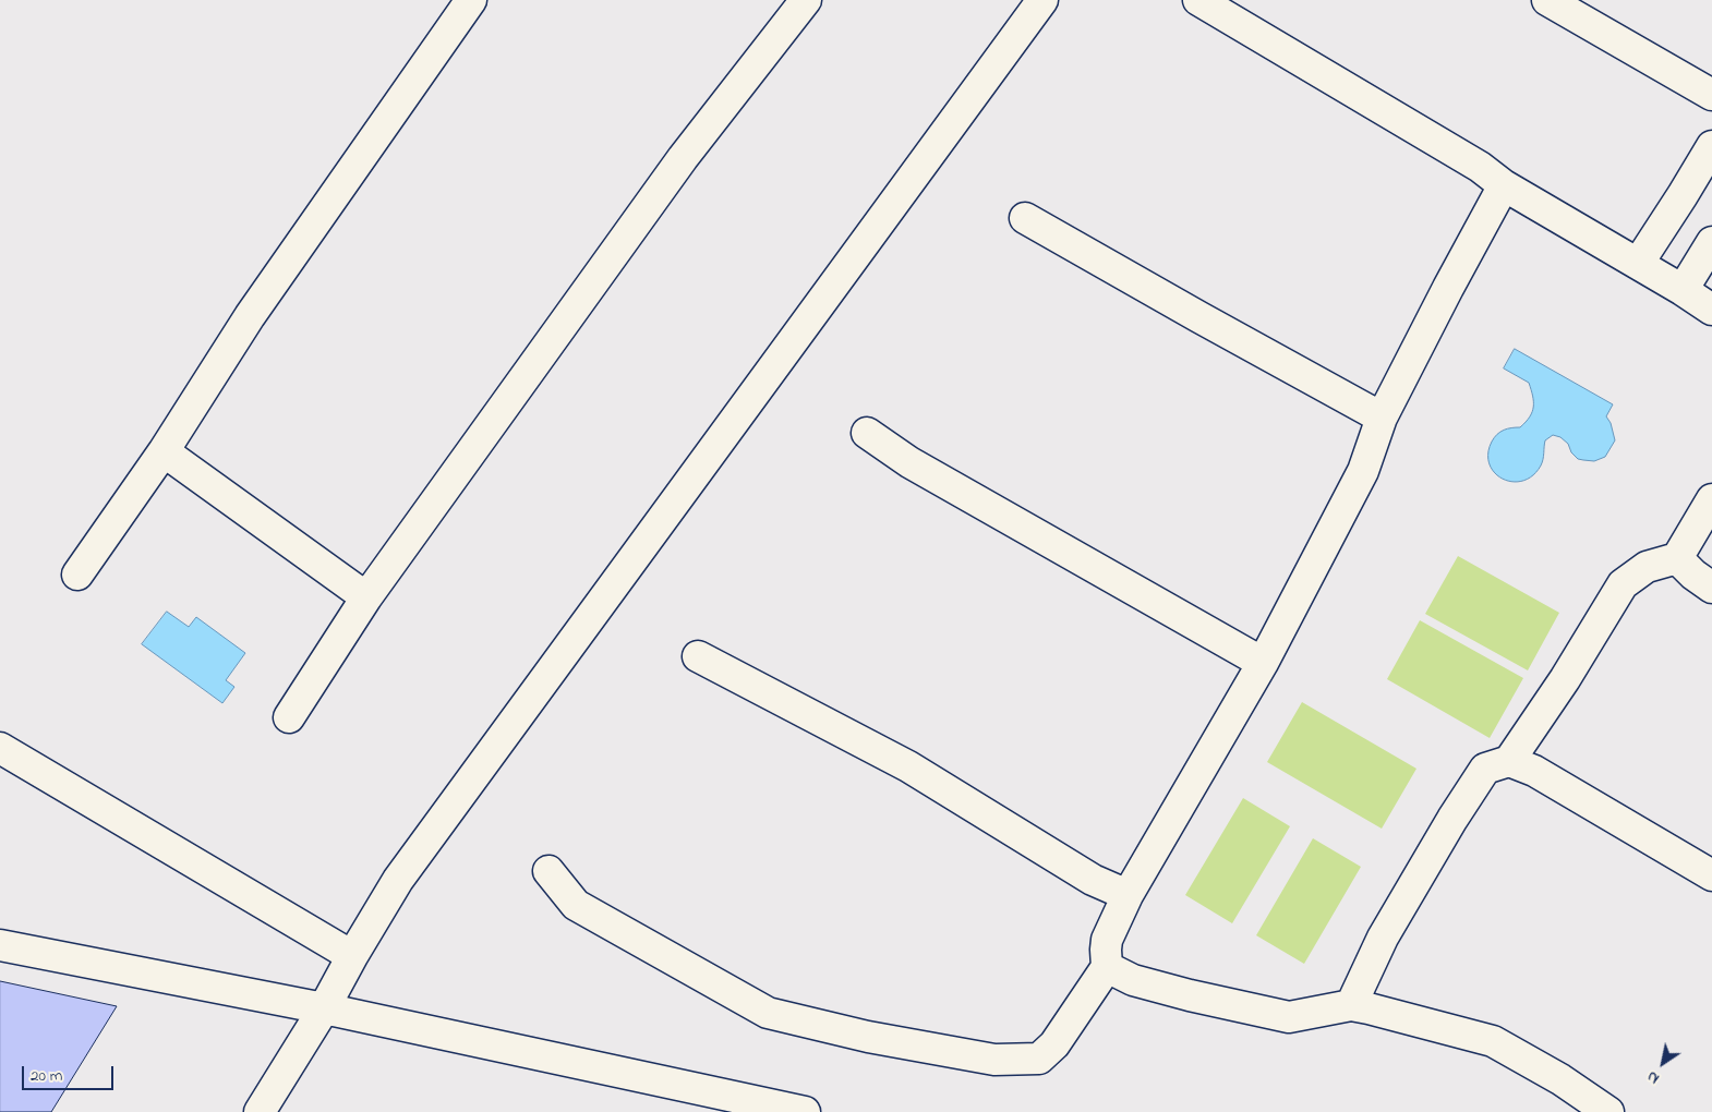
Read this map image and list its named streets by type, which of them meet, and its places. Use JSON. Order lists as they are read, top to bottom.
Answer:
{
  "scale_bar": "20 m",
  "north": "bottom left"
}
